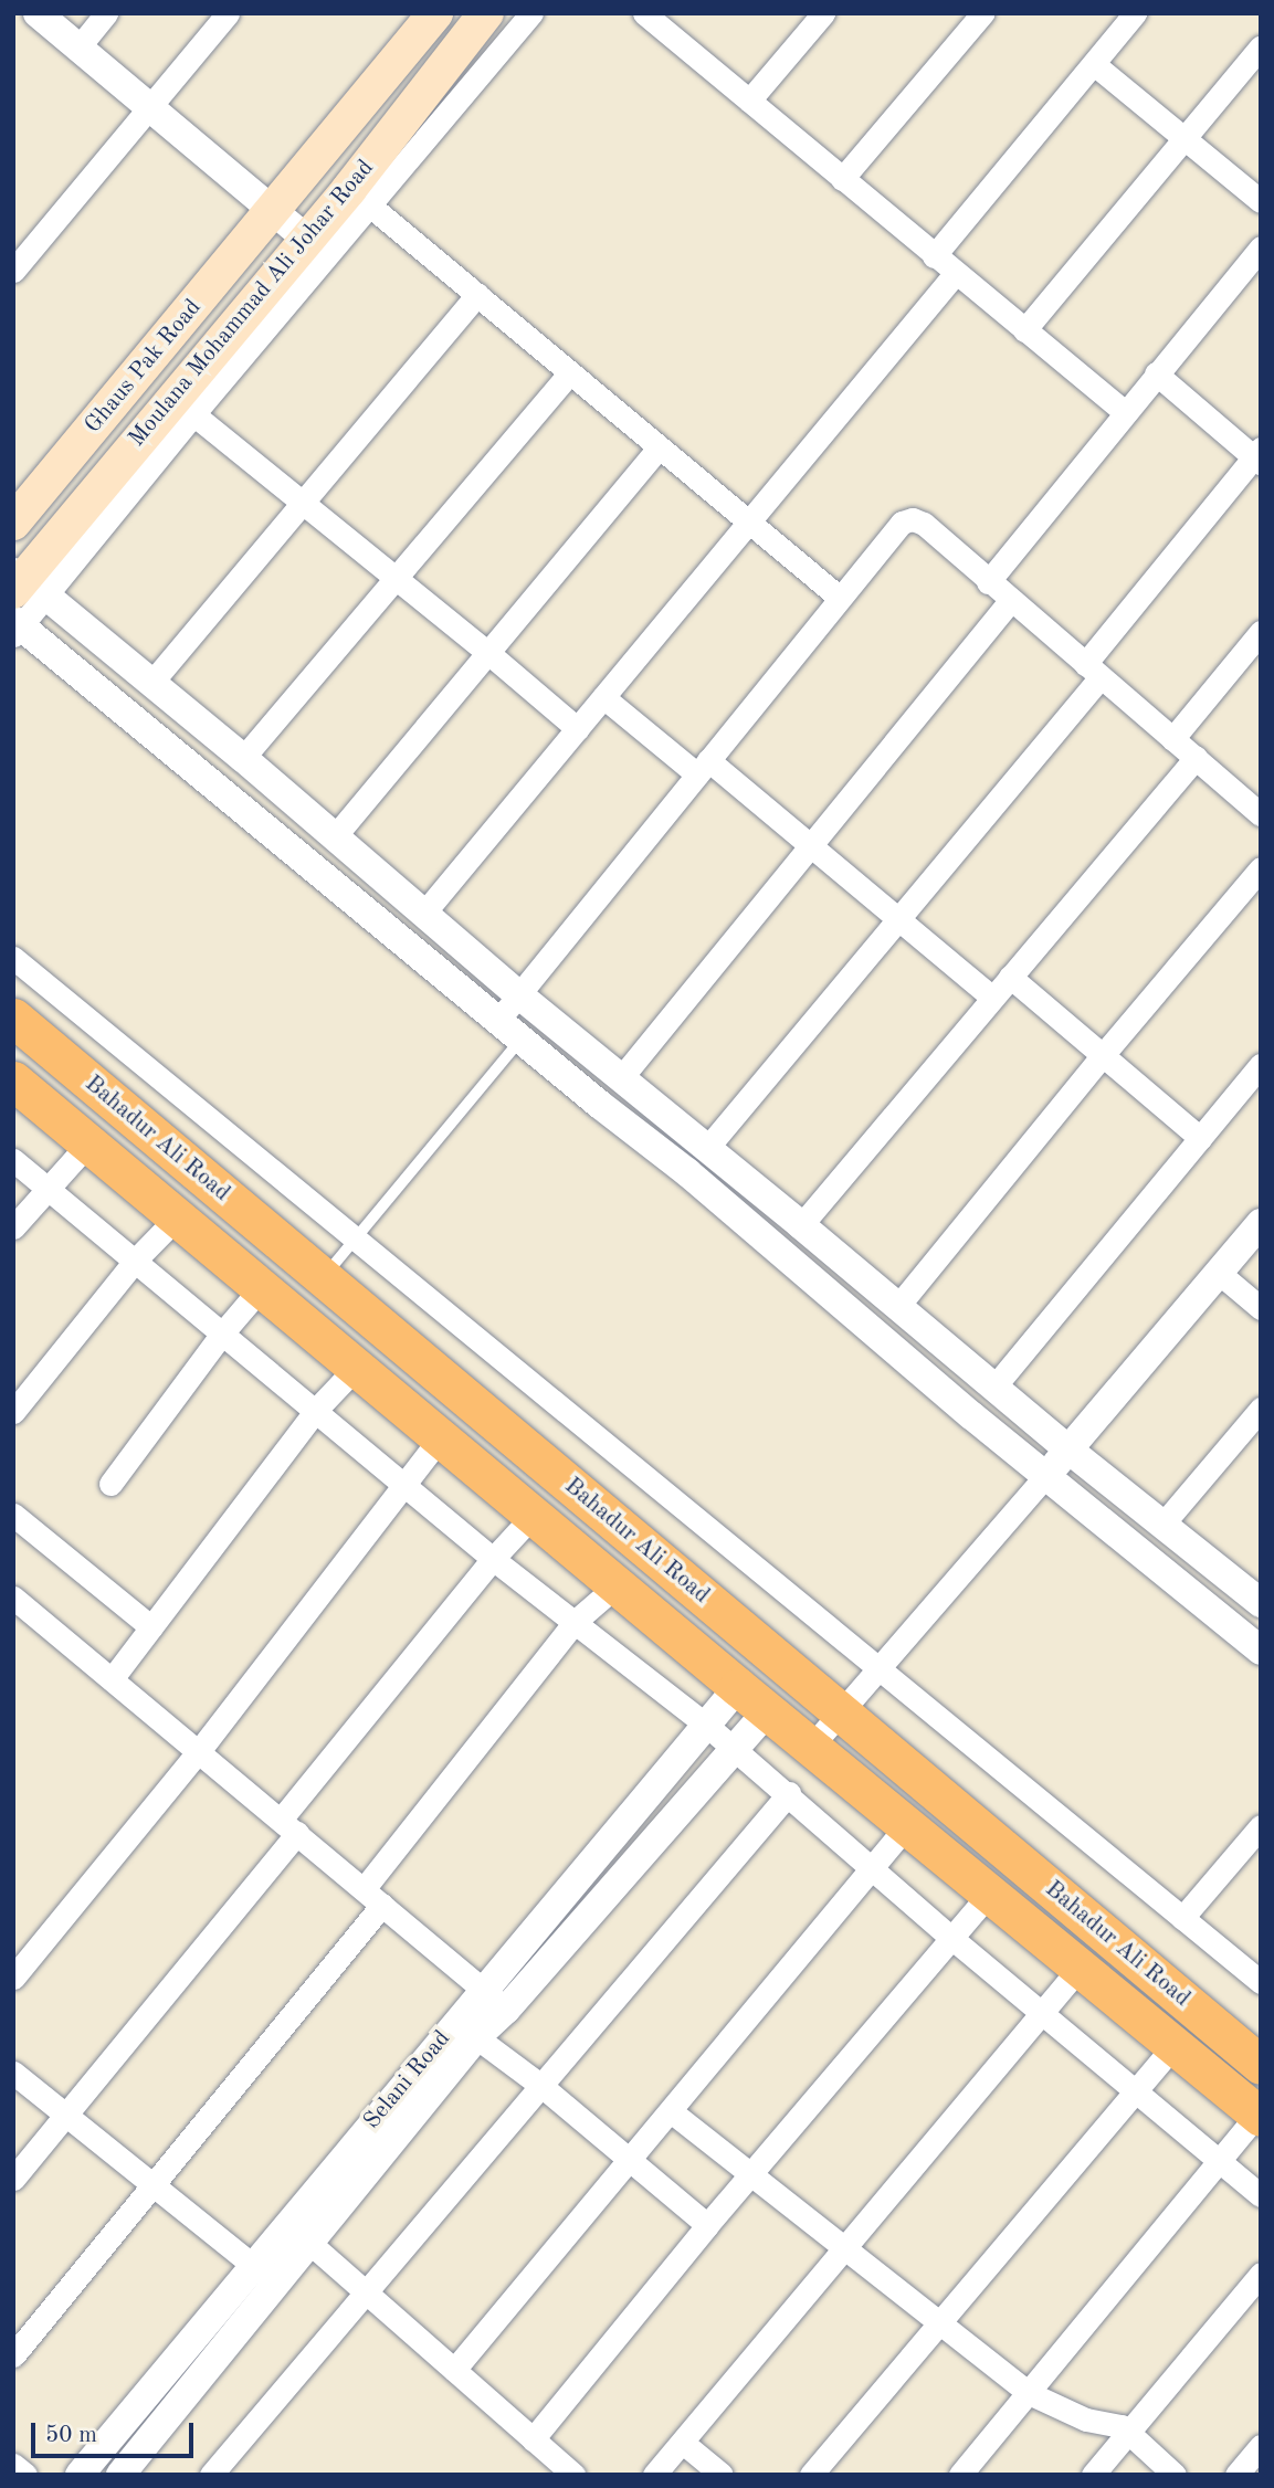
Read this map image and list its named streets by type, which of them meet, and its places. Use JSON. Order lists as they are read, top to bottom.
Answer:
{
  "streets": {
    "main road": ["Moulana Mohammad Ali Johar Road", "Ghaus Pak Road", "Bahadur Ali Road"],
    "street": ["Selani Road"]
  },
  "crossings": [
    ["Moulana Mohammad Ali Johar Road", "Ghaus Pak Road"],
    ["Bahadur Ali Road", "Selani Road"]
  ],
  "scale_bar": "50 m"
}
